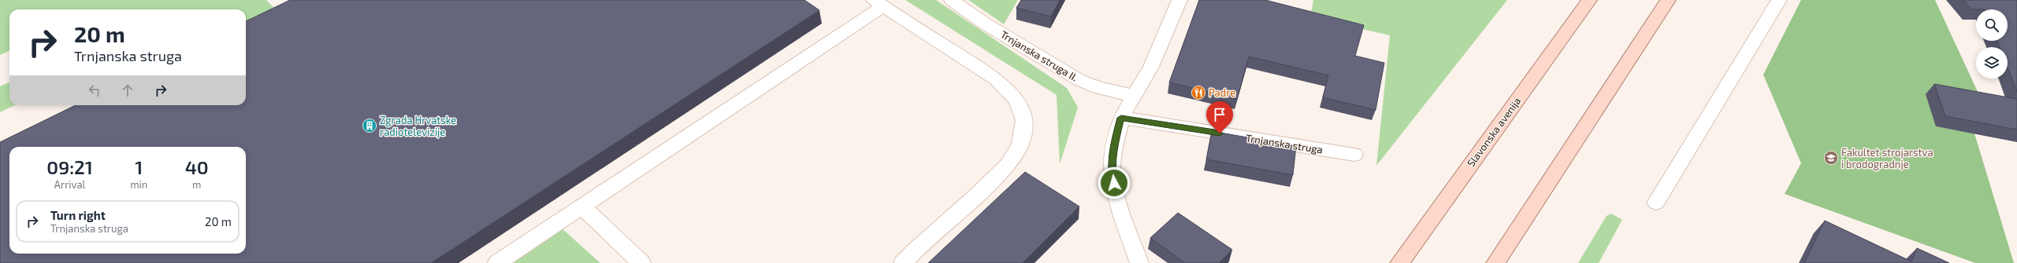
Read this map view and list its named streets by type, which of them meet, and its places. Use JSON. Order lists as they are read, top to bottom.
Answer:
{
  "streets": {
    "main road": ["Slavonska avenija"],
    "street": ["Trnjanska struga II.", "Trnjanska struga"]
  },
  "places": {
    "restaurant": ["Padre"],
    "building": ["Zgrada Hrvatske radiotelevizije"],
    "school or university": ["Fakultet strojarstva i brodogradnje"]
  },
  "page": {
    "turn": ["20 m", "Trnjanska struga"],
    "eta": [
      "09:21",
      "Arrival",
      "1",
      "min",
      "40",
      "m"
    ],
    "list": [
      {
        "name": "Turn right",
        "note": "Trnjanska struga",
        "value": "20 m"
      }
    ]
  }
}
